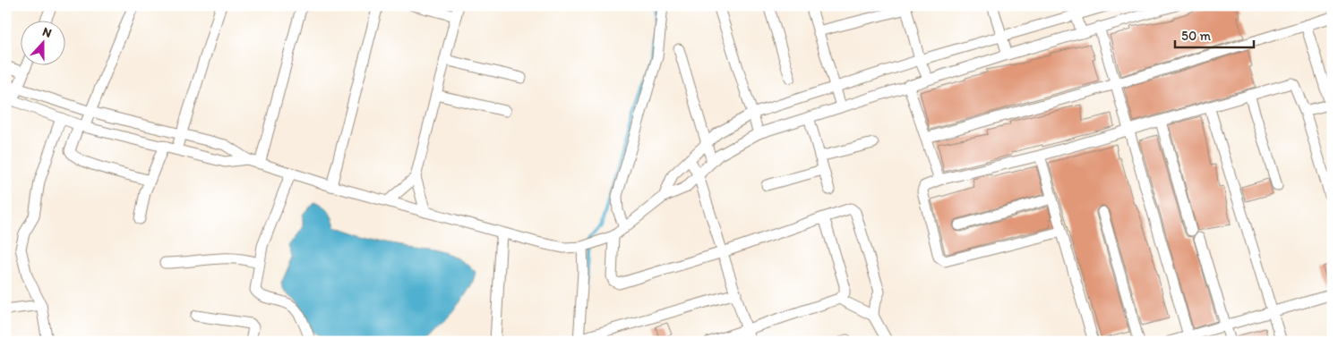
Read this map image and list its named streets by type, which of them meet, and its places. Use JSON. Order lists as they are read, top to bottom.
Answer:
{
  "scale_bar": "50 m",
  "north": "top"
}
